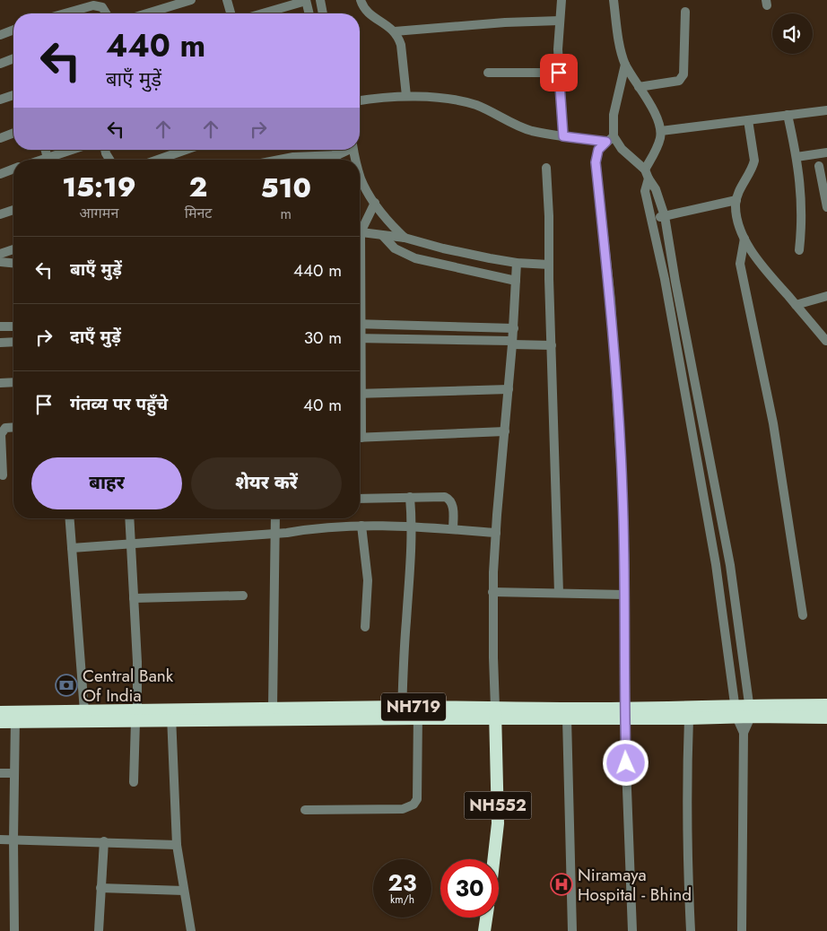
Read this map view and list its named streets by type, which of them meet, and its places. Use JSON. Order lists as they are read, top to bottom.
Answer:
{
  "streets": {
    "highway": ["NH719", "NH552"]
  },
  "crossings": [
    ["NH719", "NH552"]
  ],
  "places": {
    "bank": ["Central Bank Of India"],
    "hospital": ["Niramaya Hospital - Bhind"]
  },
  "page": {
    "turn": ["440 m", "बाएँ मुड़ें"],
    "eta": [
      "15:19",
      "आगमन",
      "2",
      "मिनट",
      "510",
      "m"
    ],
    "list": [
      {
        "name": "बाएँ मुड़ें",
        "value": "440 m"
      },
      {
        "name": "दाएँ मुड़ें",
        "value": "30 m"
      },
      {
        "name": "गंतव्य पर पहुँचे",
        "value": "40 m"
      }
    ],
    "buttons": ["बाहर", "शेयर करें"],
    "speed": "23 km/h",
    "limit": "30"
  }
}
